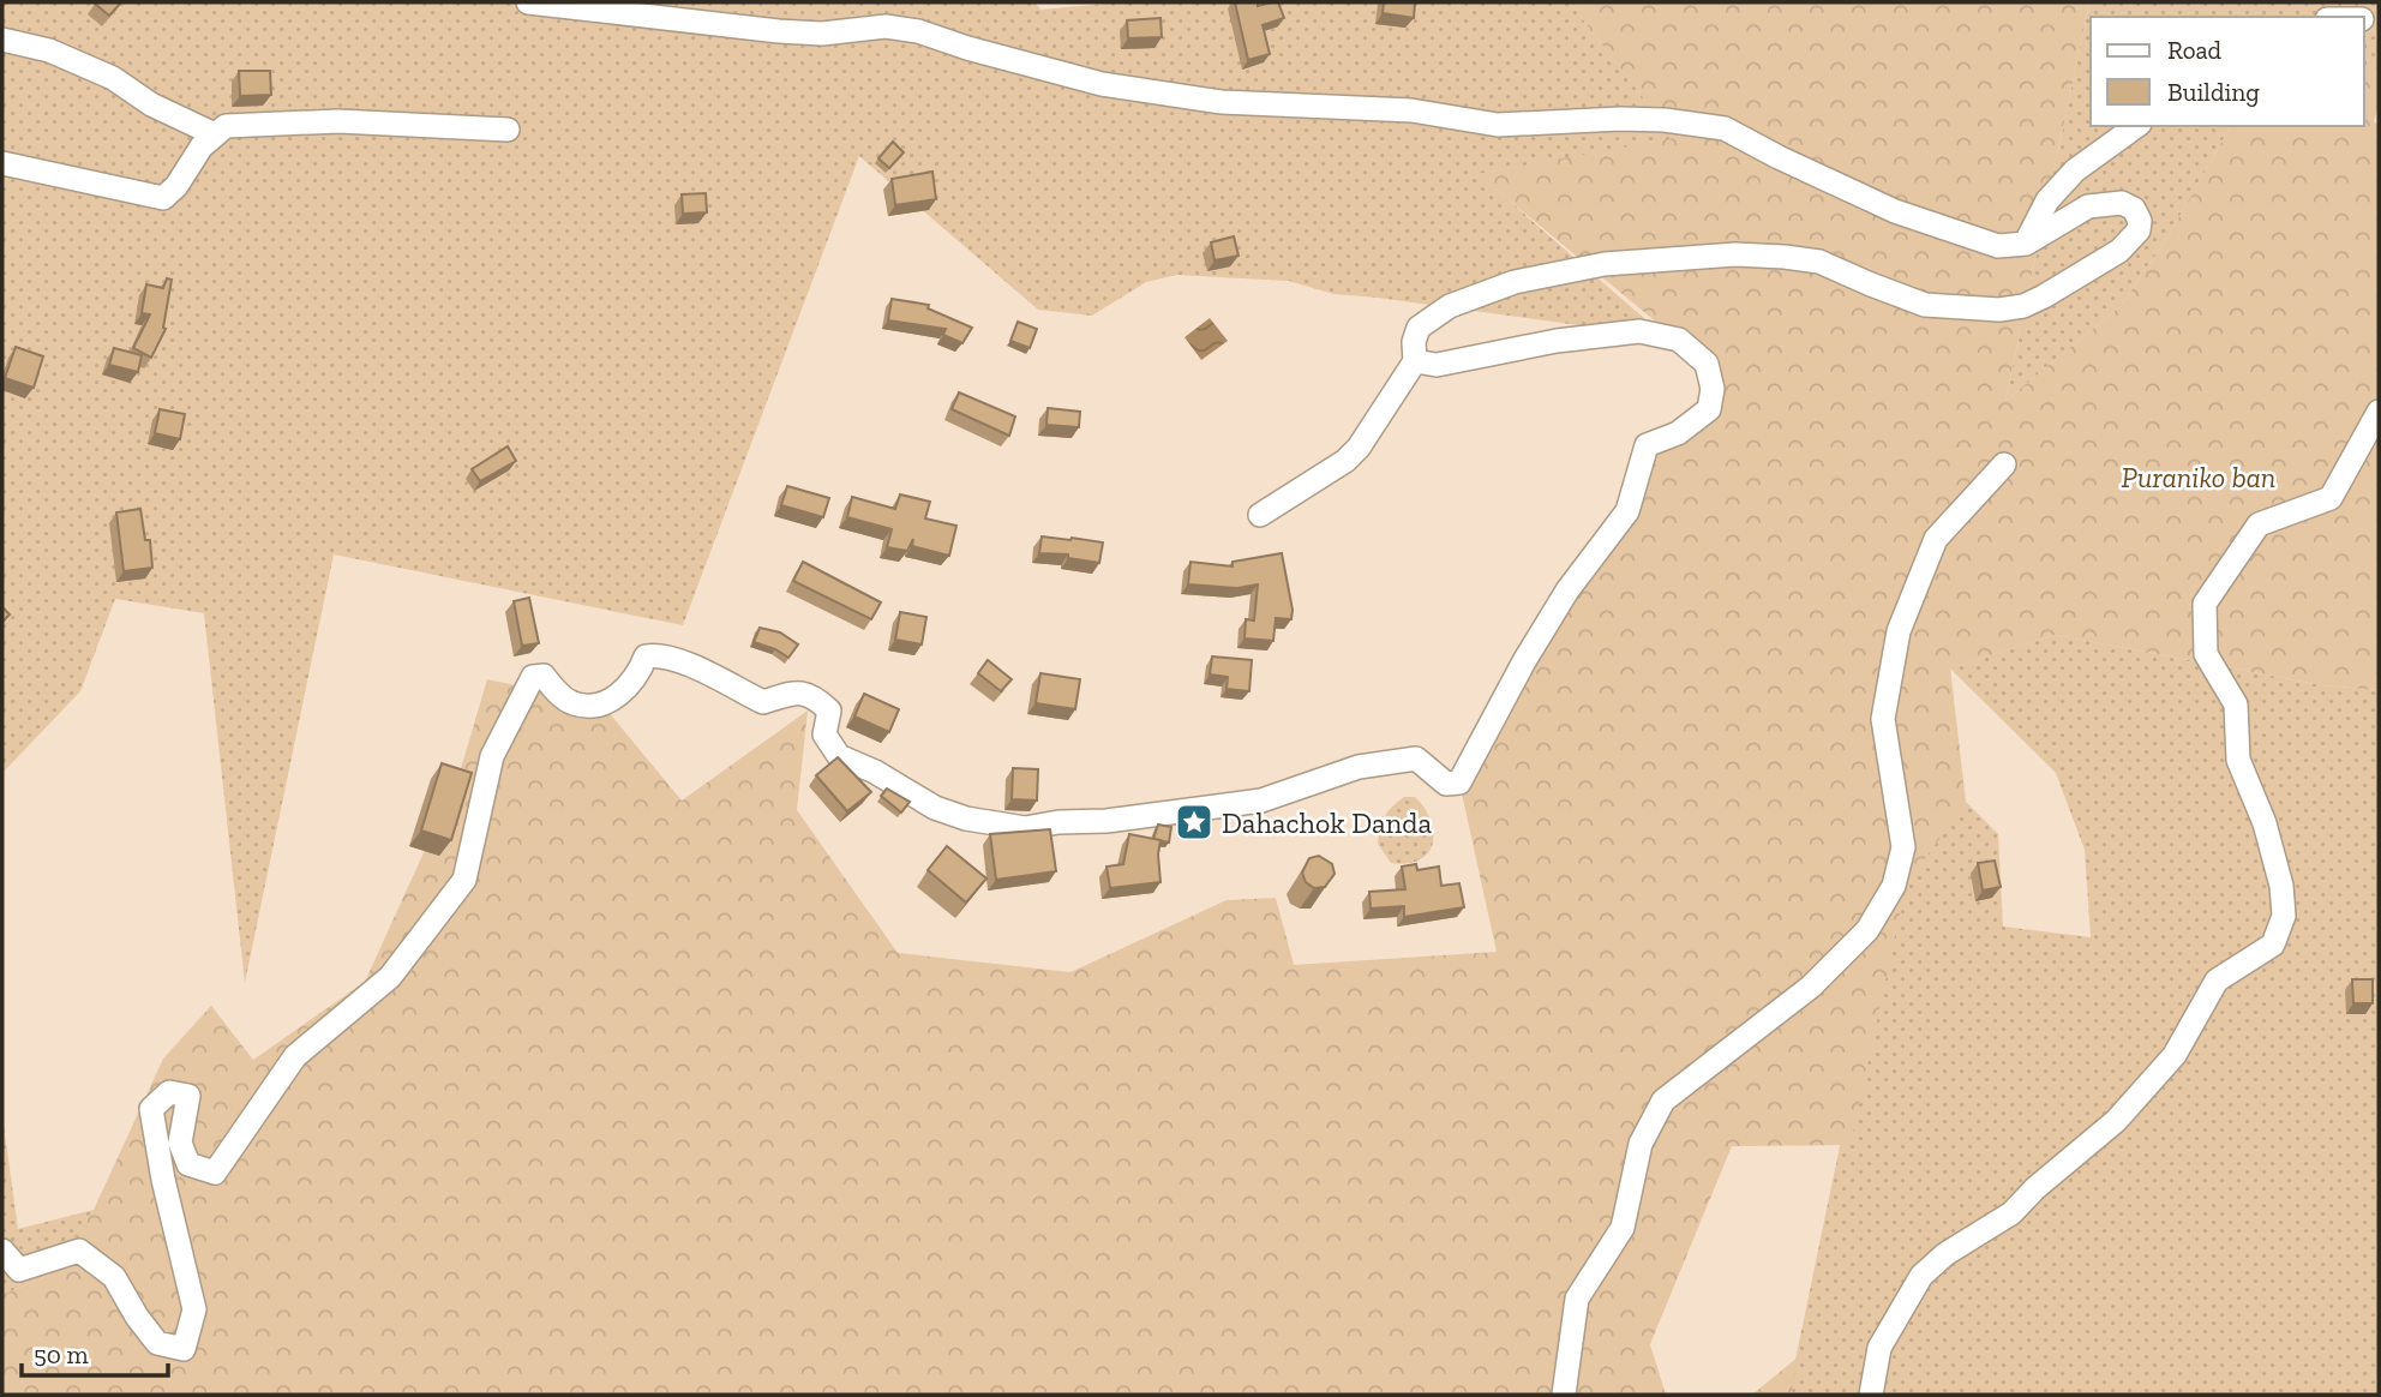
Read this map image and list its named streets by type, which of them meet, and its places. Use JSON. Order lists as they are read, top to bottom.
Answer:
{
  "parks": ["Puraniko ban"],
  "places": {
    "place": ["Dahachok Danda"]
  },
  "legend": ["Road", "Building"],
  "scale_bar": "50 m"
}
